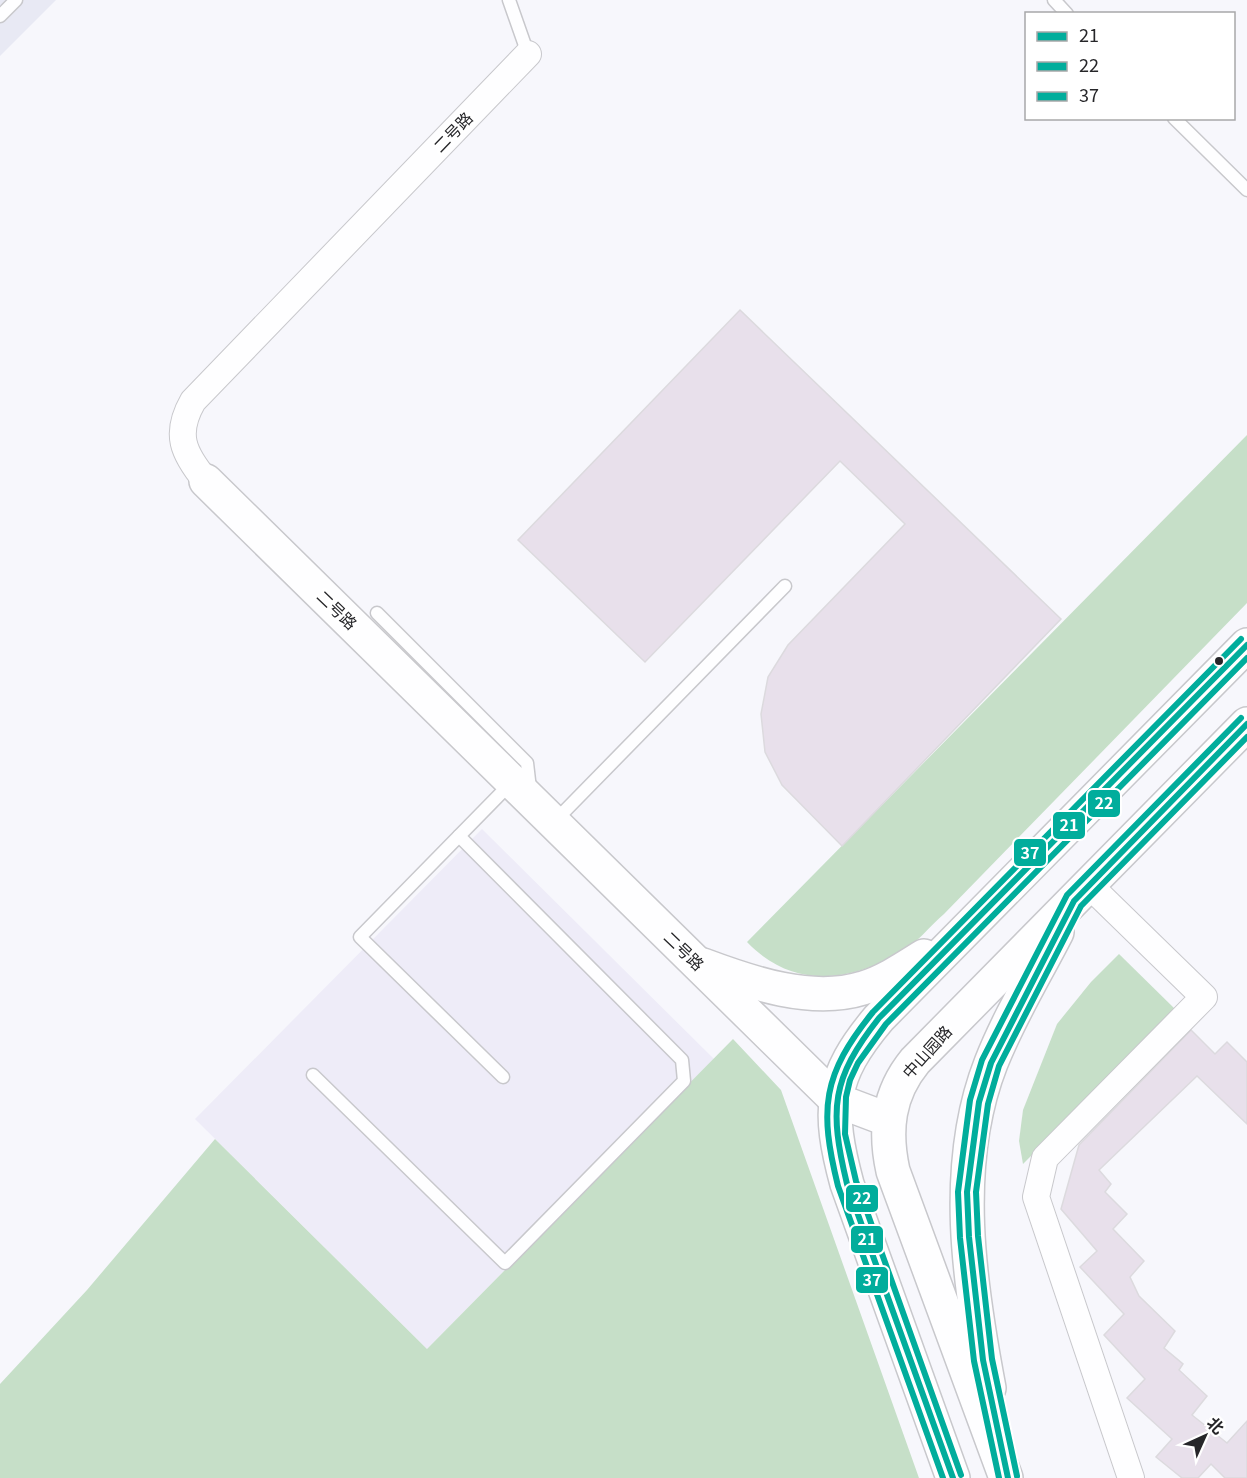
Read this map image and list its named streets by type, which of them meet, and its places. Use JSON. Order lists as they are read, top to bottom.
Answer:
{
  "streets": {
    "main road": ["二号路", "中山园路"]
  },
  "crossings": [
    ["二号路", "中山园路"]
  ],
  "lines": ["transit line 37", "transit line 21", "transit line 22"],
  "legend": ["21", "22", "37"],
  "north": "top right"
}
